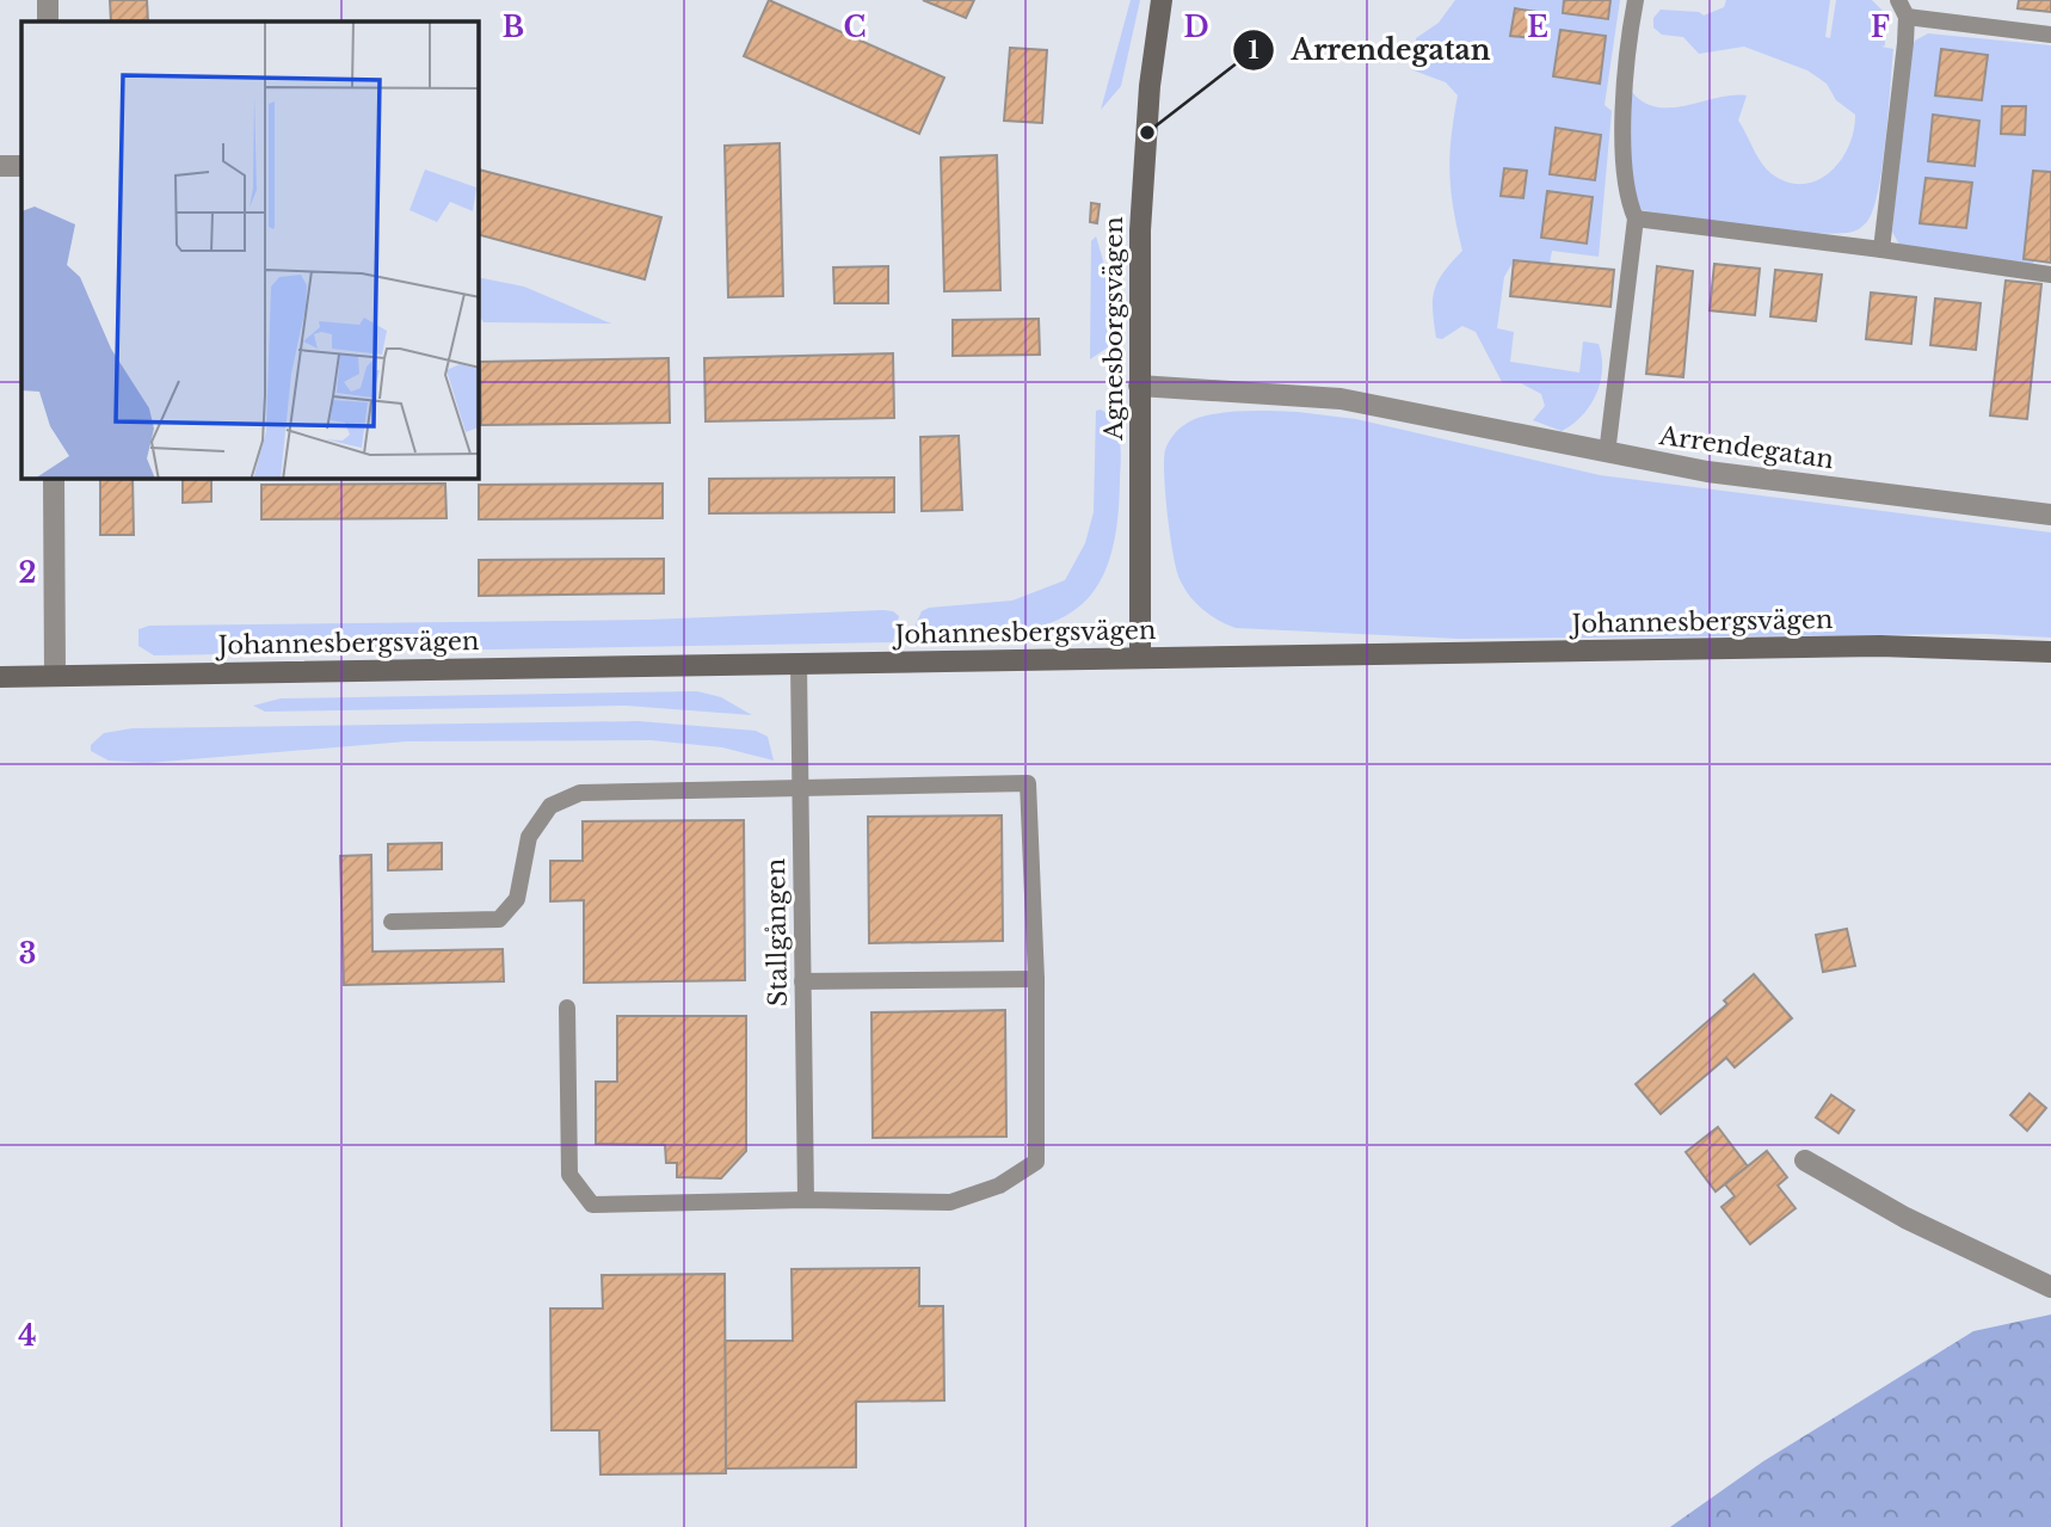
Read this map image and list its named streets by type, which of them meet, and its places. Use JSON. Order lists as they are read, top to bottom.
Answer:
{
  "streets": {
    "street": ["Agnesborgsvägen", "Arrendegatan", "Johannesbergsvägen"],
    "lane": ["Stallgången"]
  },
  "crossings": [
    ["Agnesborgsvägen", "Arrendegatan"],
    ["Agnesborgsvägen", "Johannesbergsvägen"],
    ["Johannesbergsvägen", "Stallgången"]
  ],
  "places": ["Arrendegatan"],
  "grid": {
    "columns": [
      "B",
      "C",
      "D",
      "E",
      "F"
    ],
    "rows": ["2", "3", "4"]
  }
}
